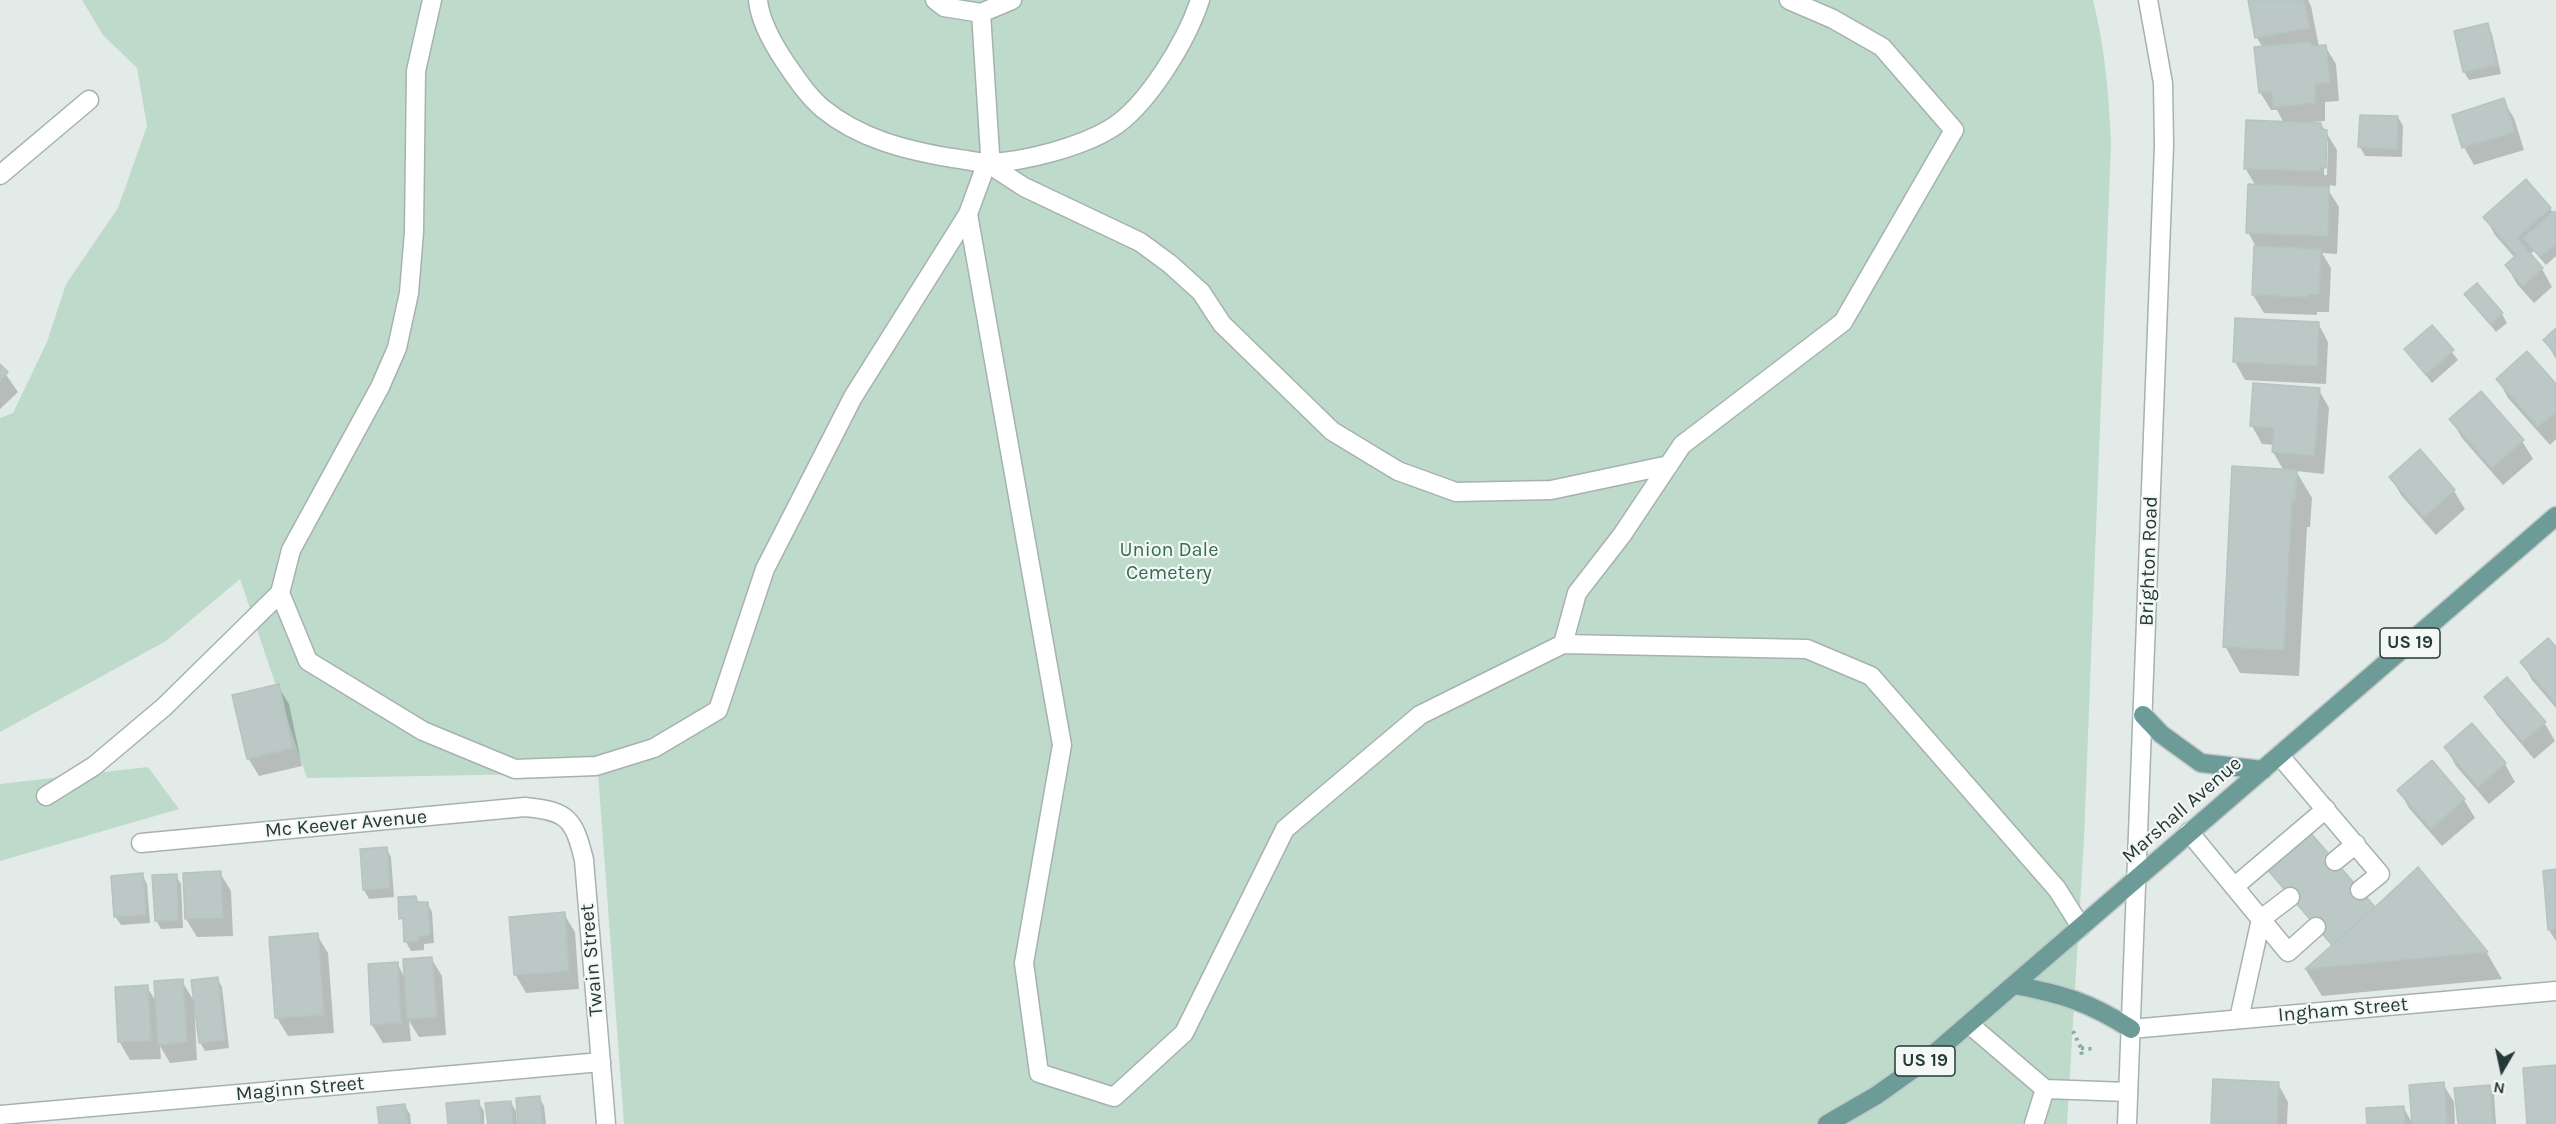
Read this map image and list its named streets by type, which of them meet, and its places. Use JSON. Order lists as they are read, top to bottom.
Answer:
{
  "streets": {
    "main road": ["US 19", "Marshall Avenue"],
    "street": [
      "Brighton Road",
      "Mc Keever Avenue",
      "Twain Street",
      "Ingham Street",
      "Maginn Street"
    ]
  },
  "crossings": [
    ["Brighton Road", "Marshall Avenue"],
    ["Brighton Road", "Ingham Street"],
    ["Mc Keever Avenue", "Twain Street"],
    ["Twain Street", "Maginn Street"]
  ],
  "parks": ["Union Dale Cemetery"],
  "north": "bottom"
}
